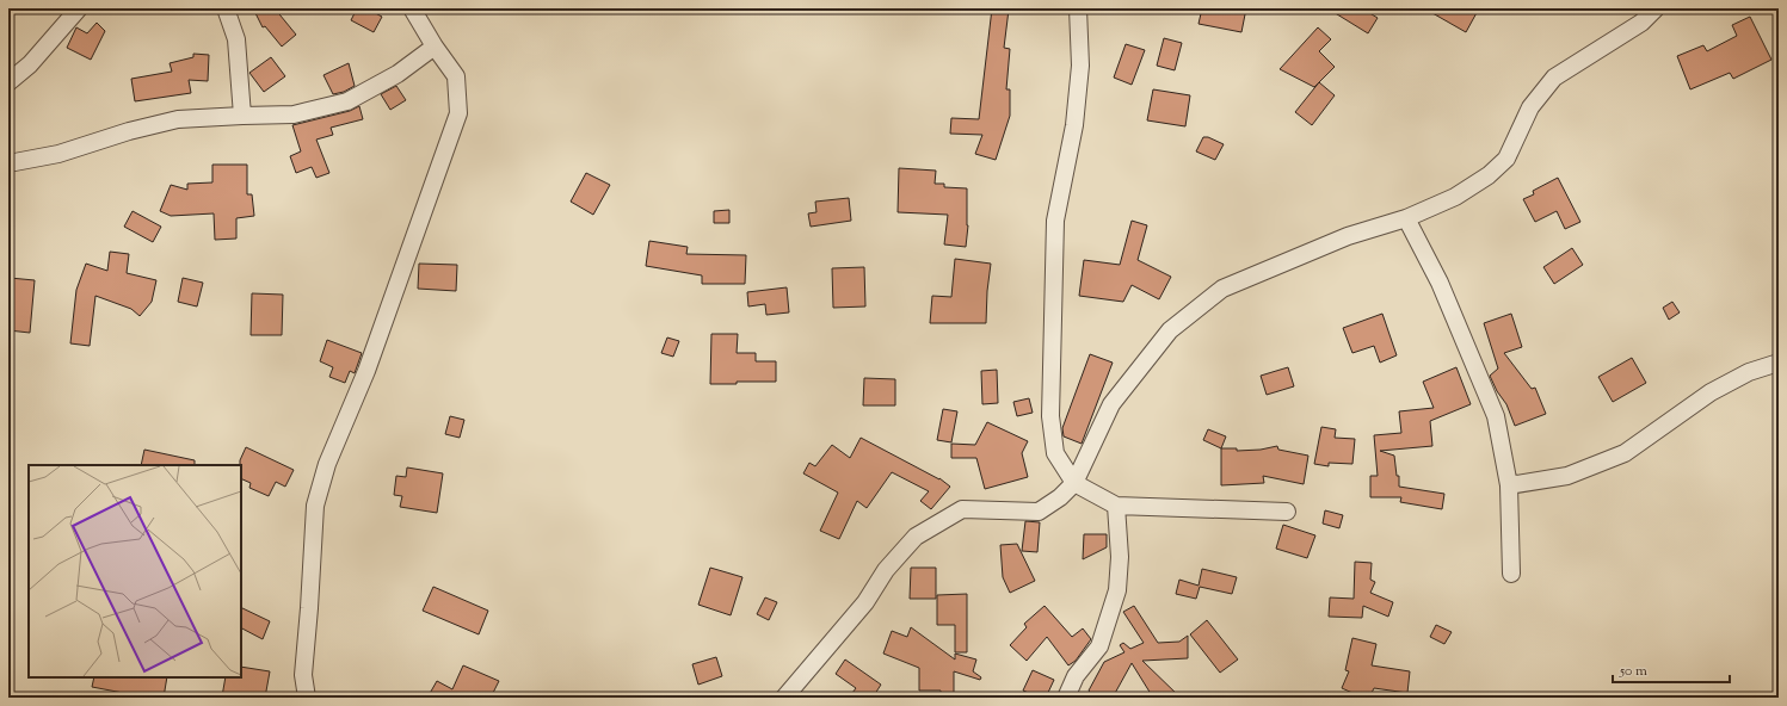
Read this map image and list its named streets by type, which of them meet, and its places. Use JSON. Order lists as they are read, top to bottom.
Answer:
{
  "scale_bar": "50 m"
}
